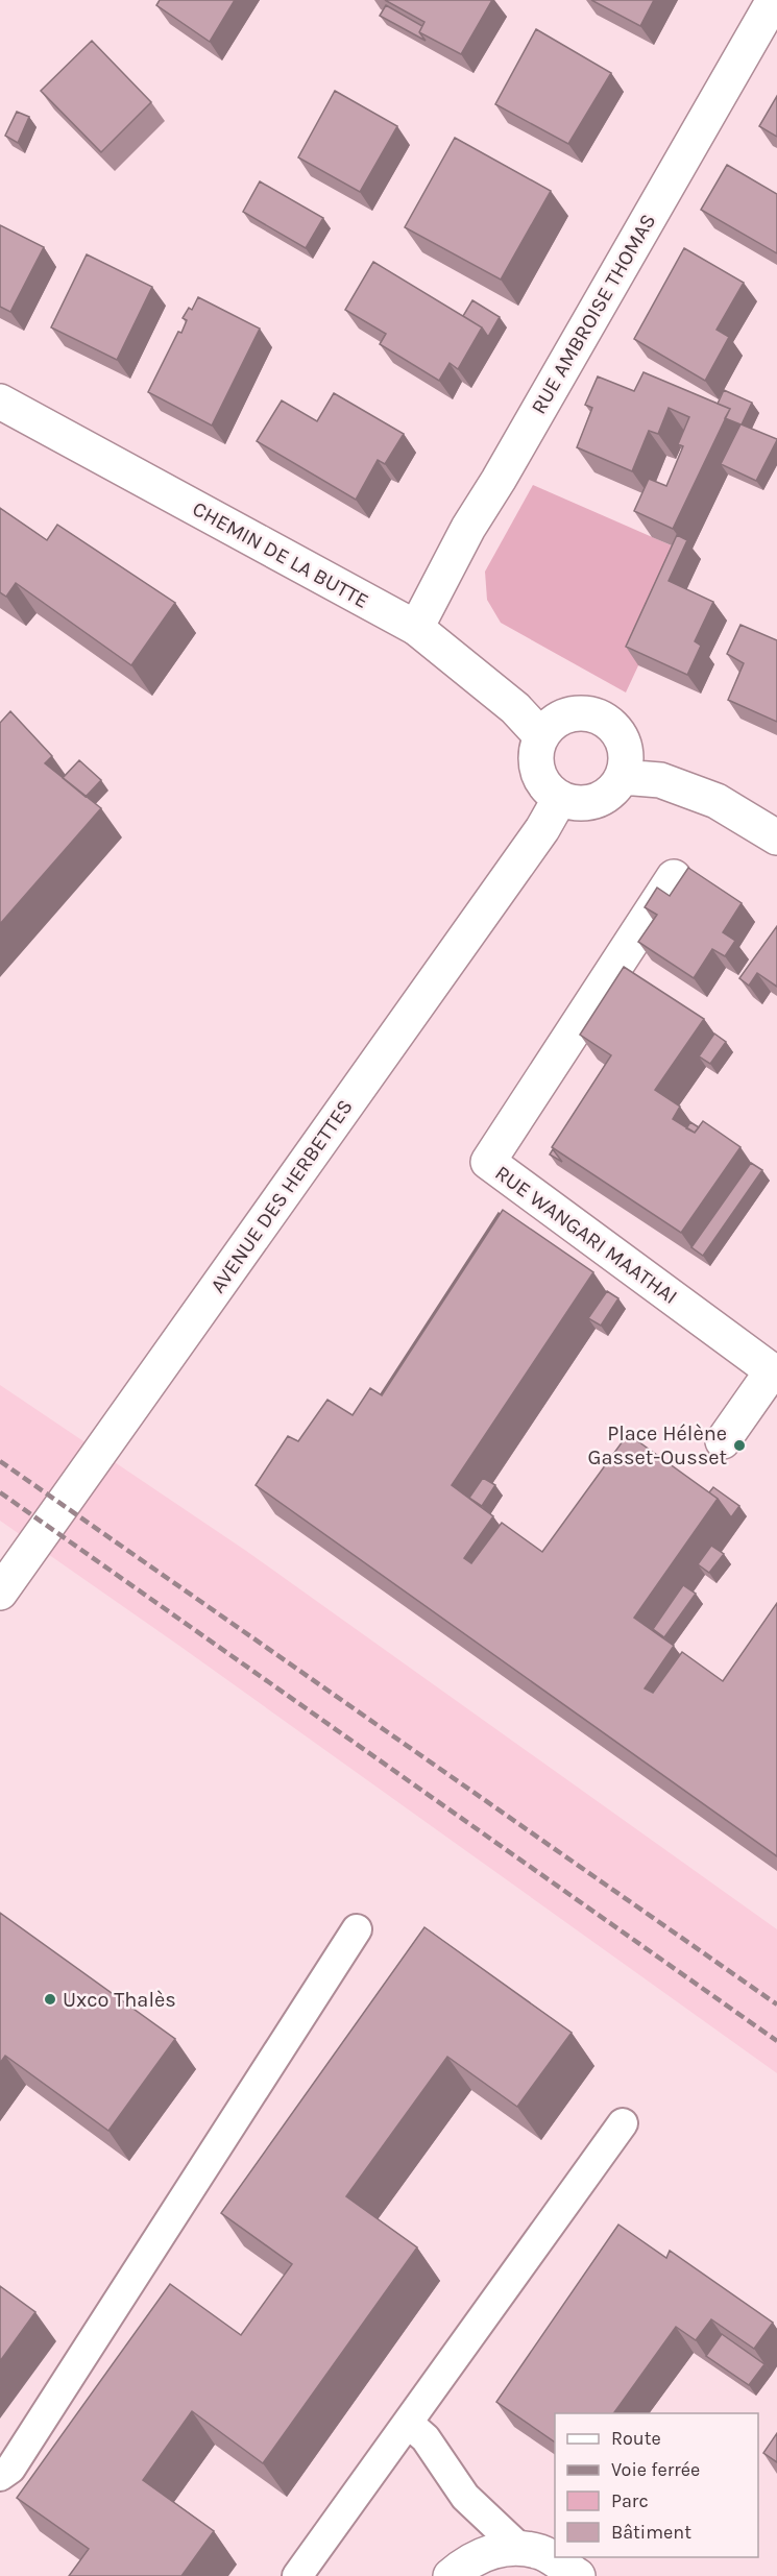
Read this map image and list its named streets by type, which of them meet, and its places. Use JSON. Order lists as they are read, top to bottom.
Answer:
{
  "streets": {
    "street": [
      "RUE AMBROISE THOMAS",
      "CHEMIN DE LA BUTTE",
      "AVENUE DES HERBETTES",
      "RUE WANGARI MAATHAI"
    ]
  },
  "crossings": [
    ["RUE AMBROISE THOMAS", "CHEMIN DE LA BUTTE"],
    ["CHEMIN DE LA BUTTE", "AVENUE DES HERBETTES"]
  ],
  "places": ["Place Hélène Gasset-Ousset", "Uxco Thalès"],
  "legend": [
    "Route",
    "Voie ferrée",
    "Parc",
    "Bâtiment"
  ]
}
